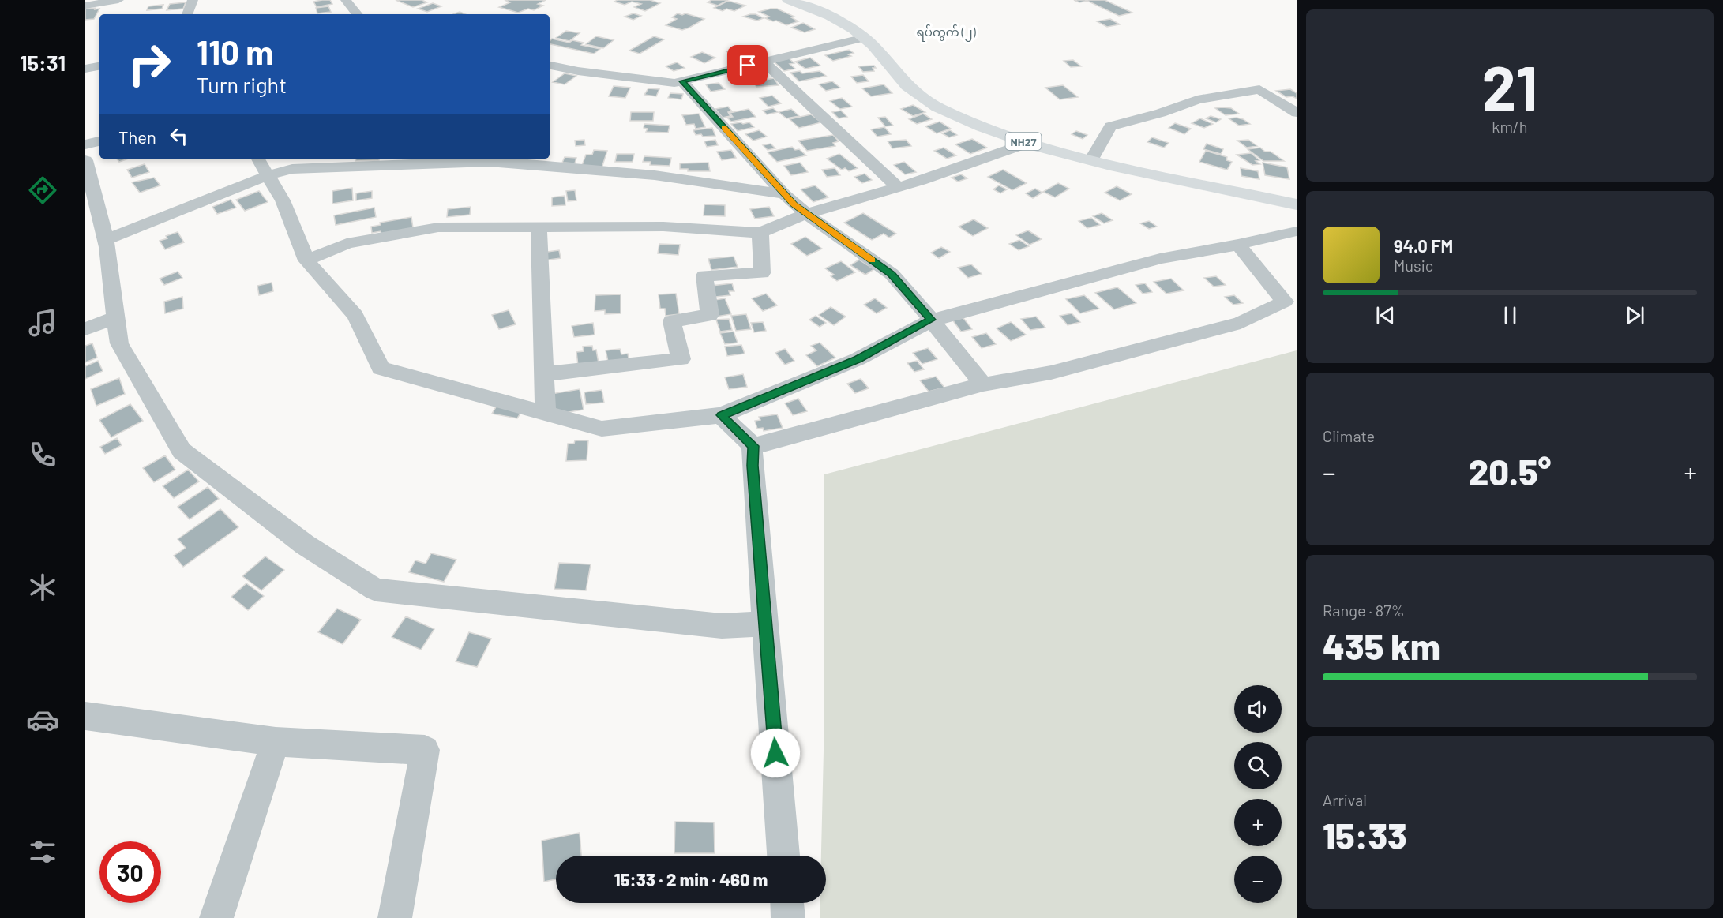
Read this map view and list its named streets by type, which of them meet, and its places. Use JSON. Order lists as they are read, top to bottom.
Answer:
{
  "streets": {
    "highway": ["NH27"]
  },
  "districts": ["ရပ်ကွက် (၂)"],
  "page": {
    "tabs": "15:31",
    "tile": [
      ["21", "km/h"],
      "Climate",
      ["Range · 87%", "435 km"],
      ["Arrival", "15:33"]
    ],
    "turn": ["110 m", "Turn right"],
    "then": "Then",
    "song": ["94.0 FM", "Music"],
    "heat": ["−", "20.5°", "+"],
    "map_buttons": ["+", "−"],
    "limit": "30",
    "trip": "15:33 · 2 min · 460 m"
  }
}
